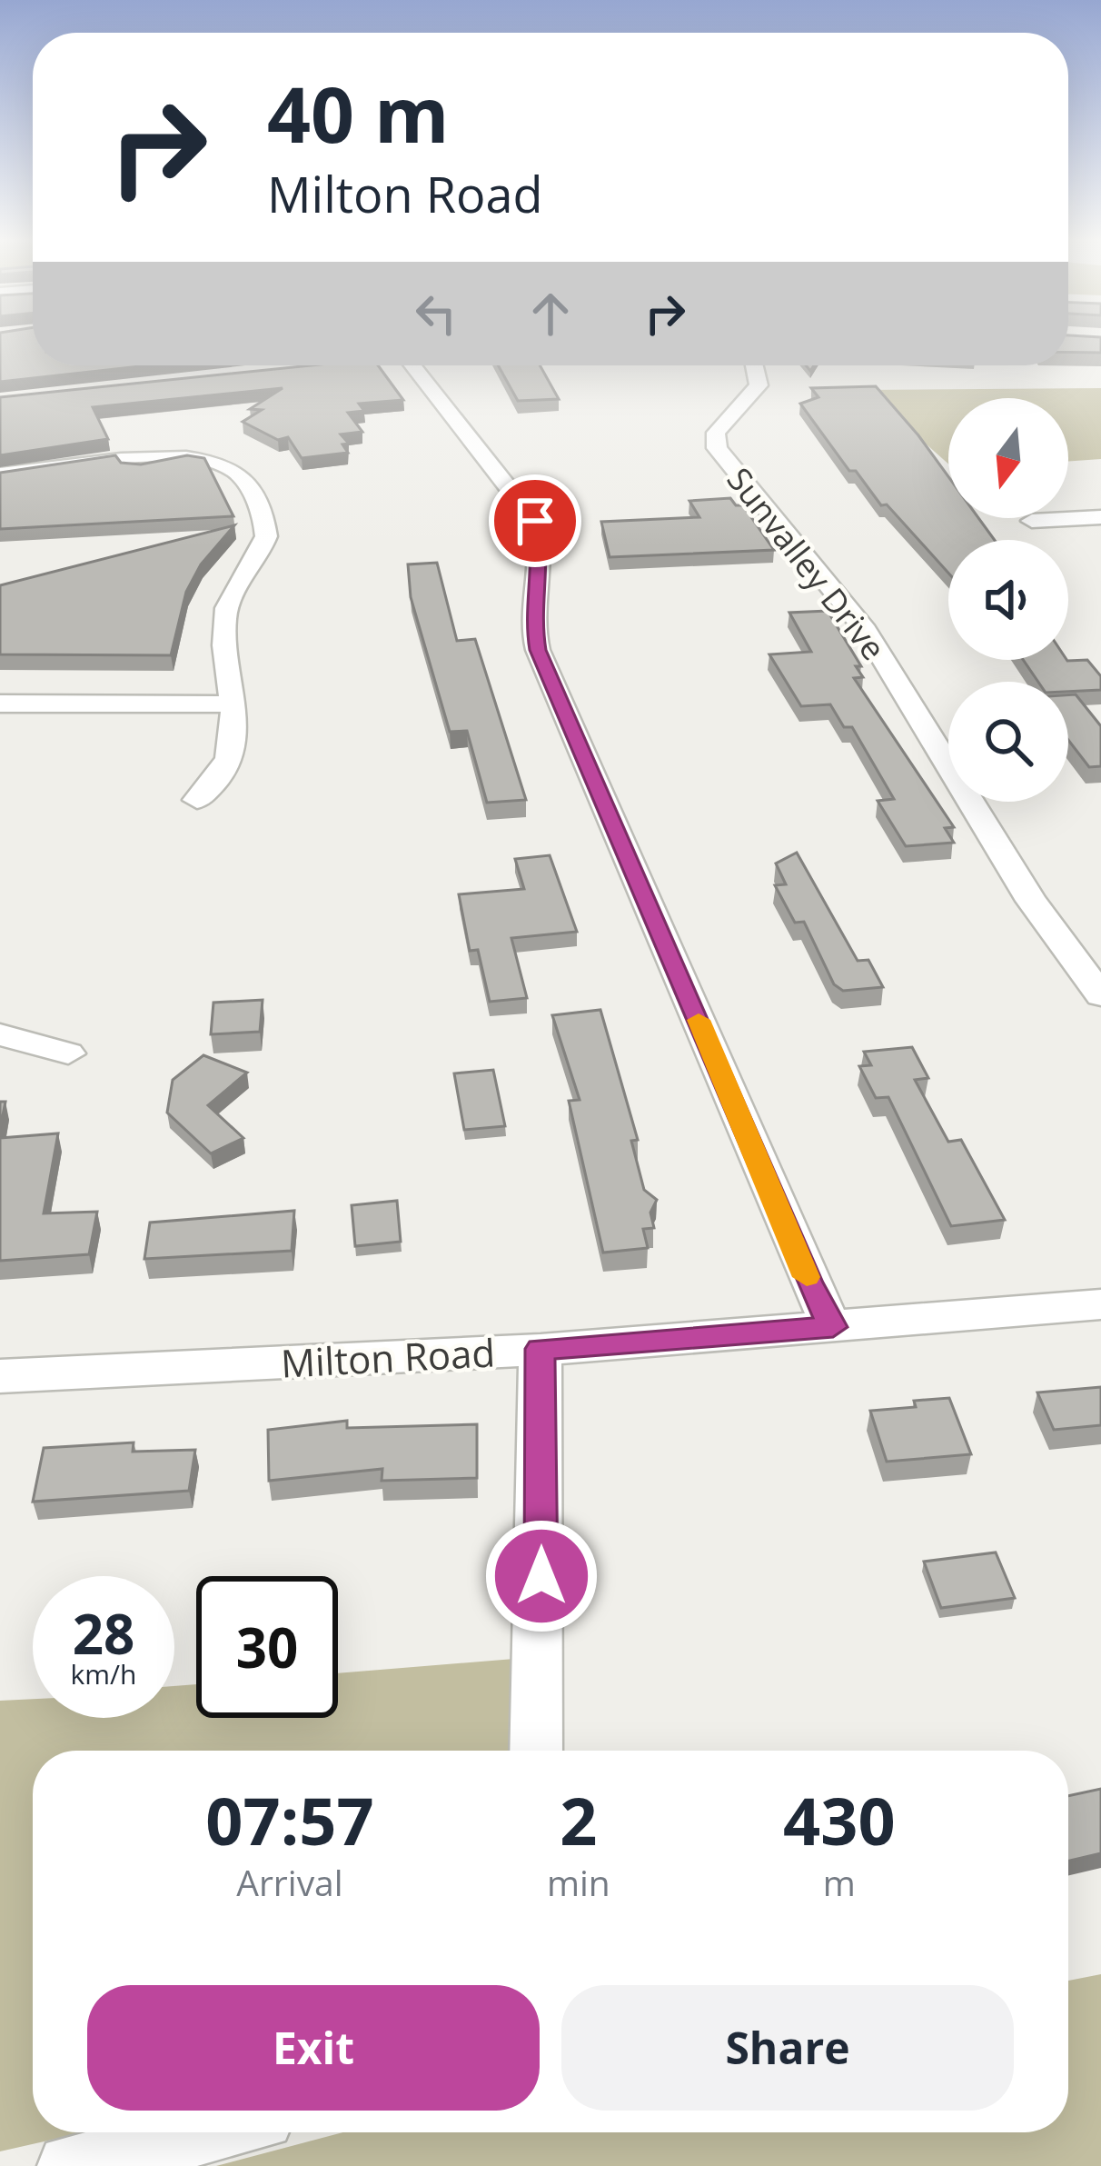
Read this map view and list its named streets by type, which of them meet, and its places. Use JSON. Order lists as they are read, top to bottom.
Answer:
{
  "streets": {
    "street": ["Sunvalley Drive", "Milton Road"]
  },
  "north": "bottom",
  "page": {
    "turn": ["40 m", "Milton Road"],
    "speed": "28 km/h",
    "limit": "30",
    "eta": [
      "07:57",
      "Arrival",
      "2",
      "min",
      "430",
      "m"
    ],
    "buttons": ["Exit", "Share"]
  }
}
